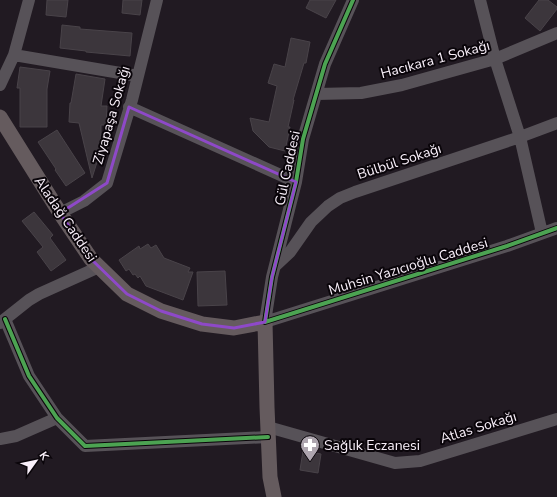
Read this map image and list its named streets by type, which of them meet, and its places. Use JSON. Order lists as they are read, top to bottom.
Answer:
{
  "streets": {
    "main road": ["Gül Caddesi", "Aladağ Caddesi"],
    "street": [
      "Hacıkara 1 Sokağı",
      "Ziyapaşa Sokağı",
      "Bülbül Sokağı",
      "Muhsin Yazıcıoğlu Caddesi",
      "Atlas Sokağı"
    ]
  },
  "crossings": [
    ["Hacıkara 1 Sokağı", "Gül Caddesi"],
    ["Ziyapaşa Sokağı", "Aladağ Caddesi"],
    ["Bülbül Sokağı", "Gül Caddesi"],
    ["Gül Caddesi", "Aladağ Caddesi"],
    ["Gül Caddesi", "Muhsin Yazıcıoğlu Caddesi"],
    ["Gül Caddesi", "Atlas Sokağı"],
    ["Aladağ Caddesi", "Muhsin Yazıcıoğlu Caddesi"]
  ],
  "places": {
    "pharmacy": ["Sağlık Eczanesi"]
  },
  "north": "top right"
}
